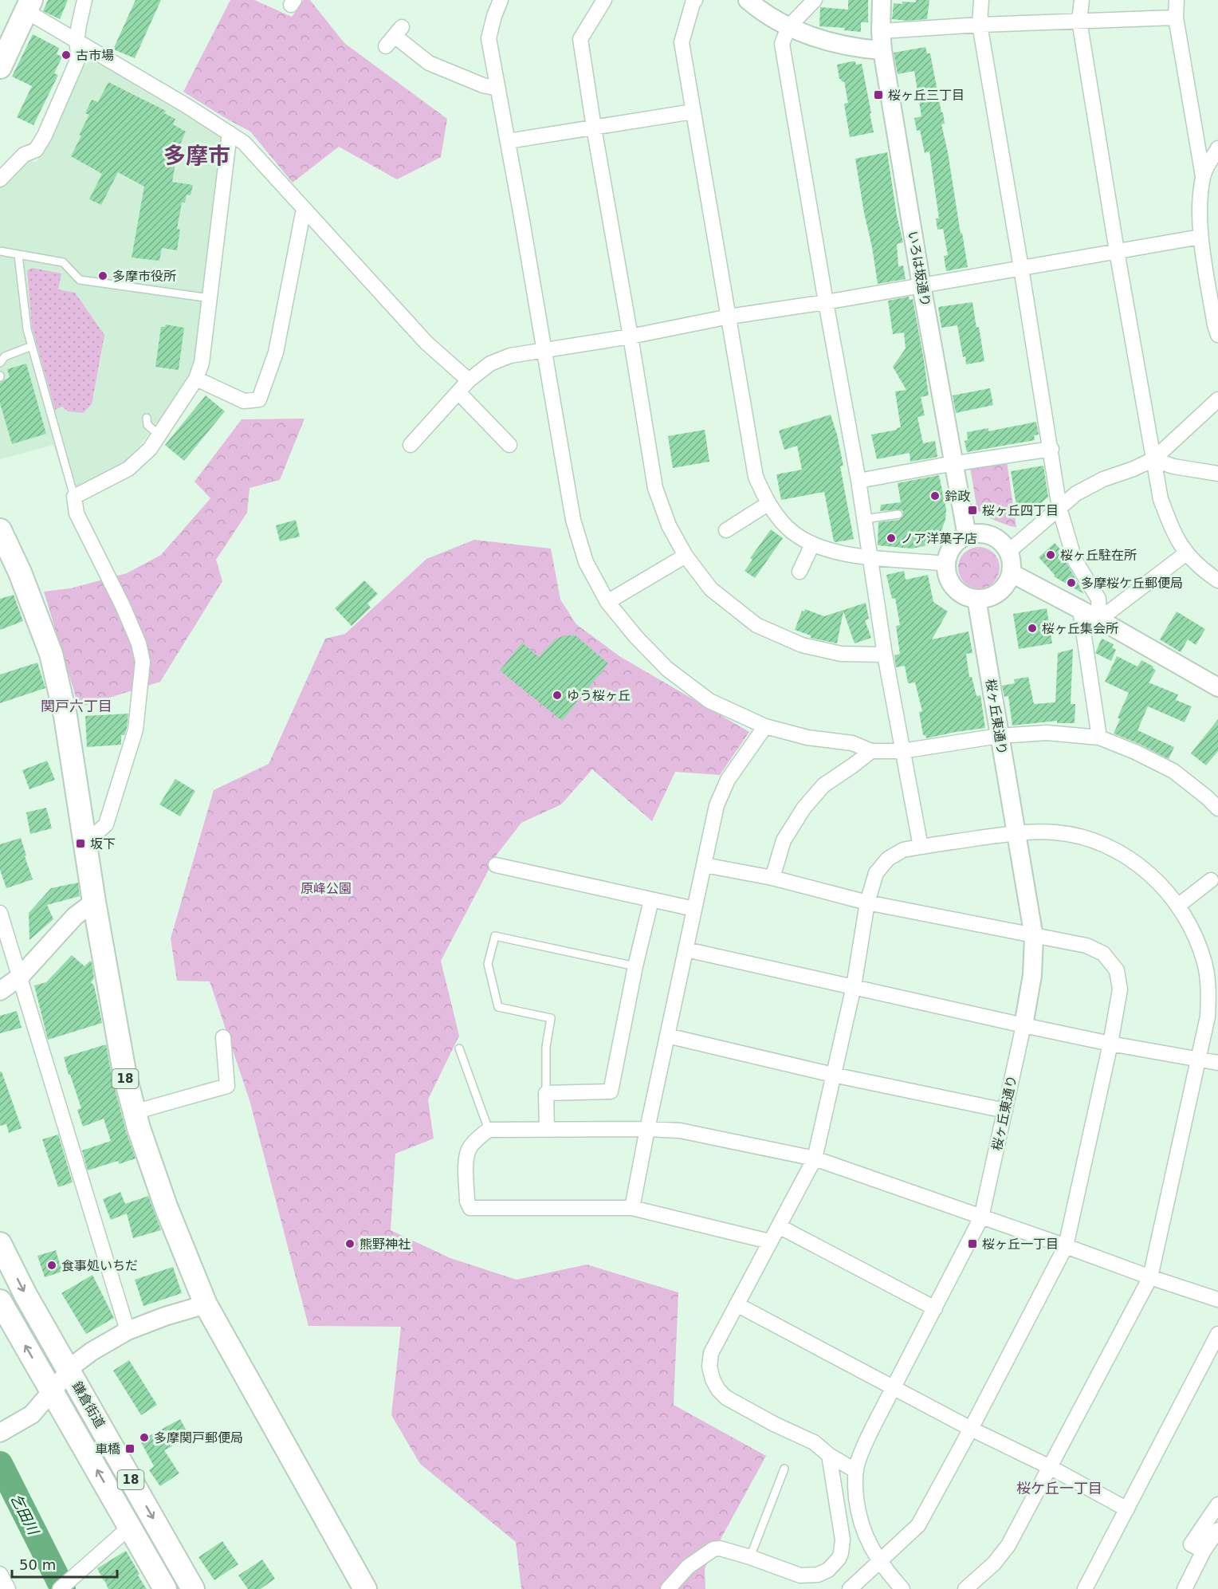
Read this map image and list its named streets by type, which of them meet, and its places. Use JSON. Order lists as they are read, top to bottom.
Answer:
{
  "streets": {
    "main road": ["18", "鎌倉街道"],
    "street": ["いろは坂通り", "桜ヶ丘東通り"]
  },
  "crossings": [
    ["いろは坂通り", "桜ヶ丘東通り"]
  ],
  "districts": ["多摩市", "関戸六丁目", "桜ケ丘一丁目"],
  "water": ["乞田川"],
  "parks": ["原峰公園"],
  "places": {
    "other": [
      "古市場",
      "多摩市役所",
      "鈴政",
      "ノア洋菓子店",
      "桜ヶ丘駐在所",
      "多摩桜ケ丘郵便局",
      "桜ヶ丘集会所",
      "ゆう桜ヶ丘",
      "熊野神社",
      "食事処いちだ",
      "多摩関戸郵便局"
    ],
    "transit": [
      "桜ヶ丘三丁目",
      "桜ヶ丘四丁目",
      "坂下",
      "桜ヶ丘一丁目",
      "車橋"
    ]
  },
  "scale_bar": "50 m"
}
